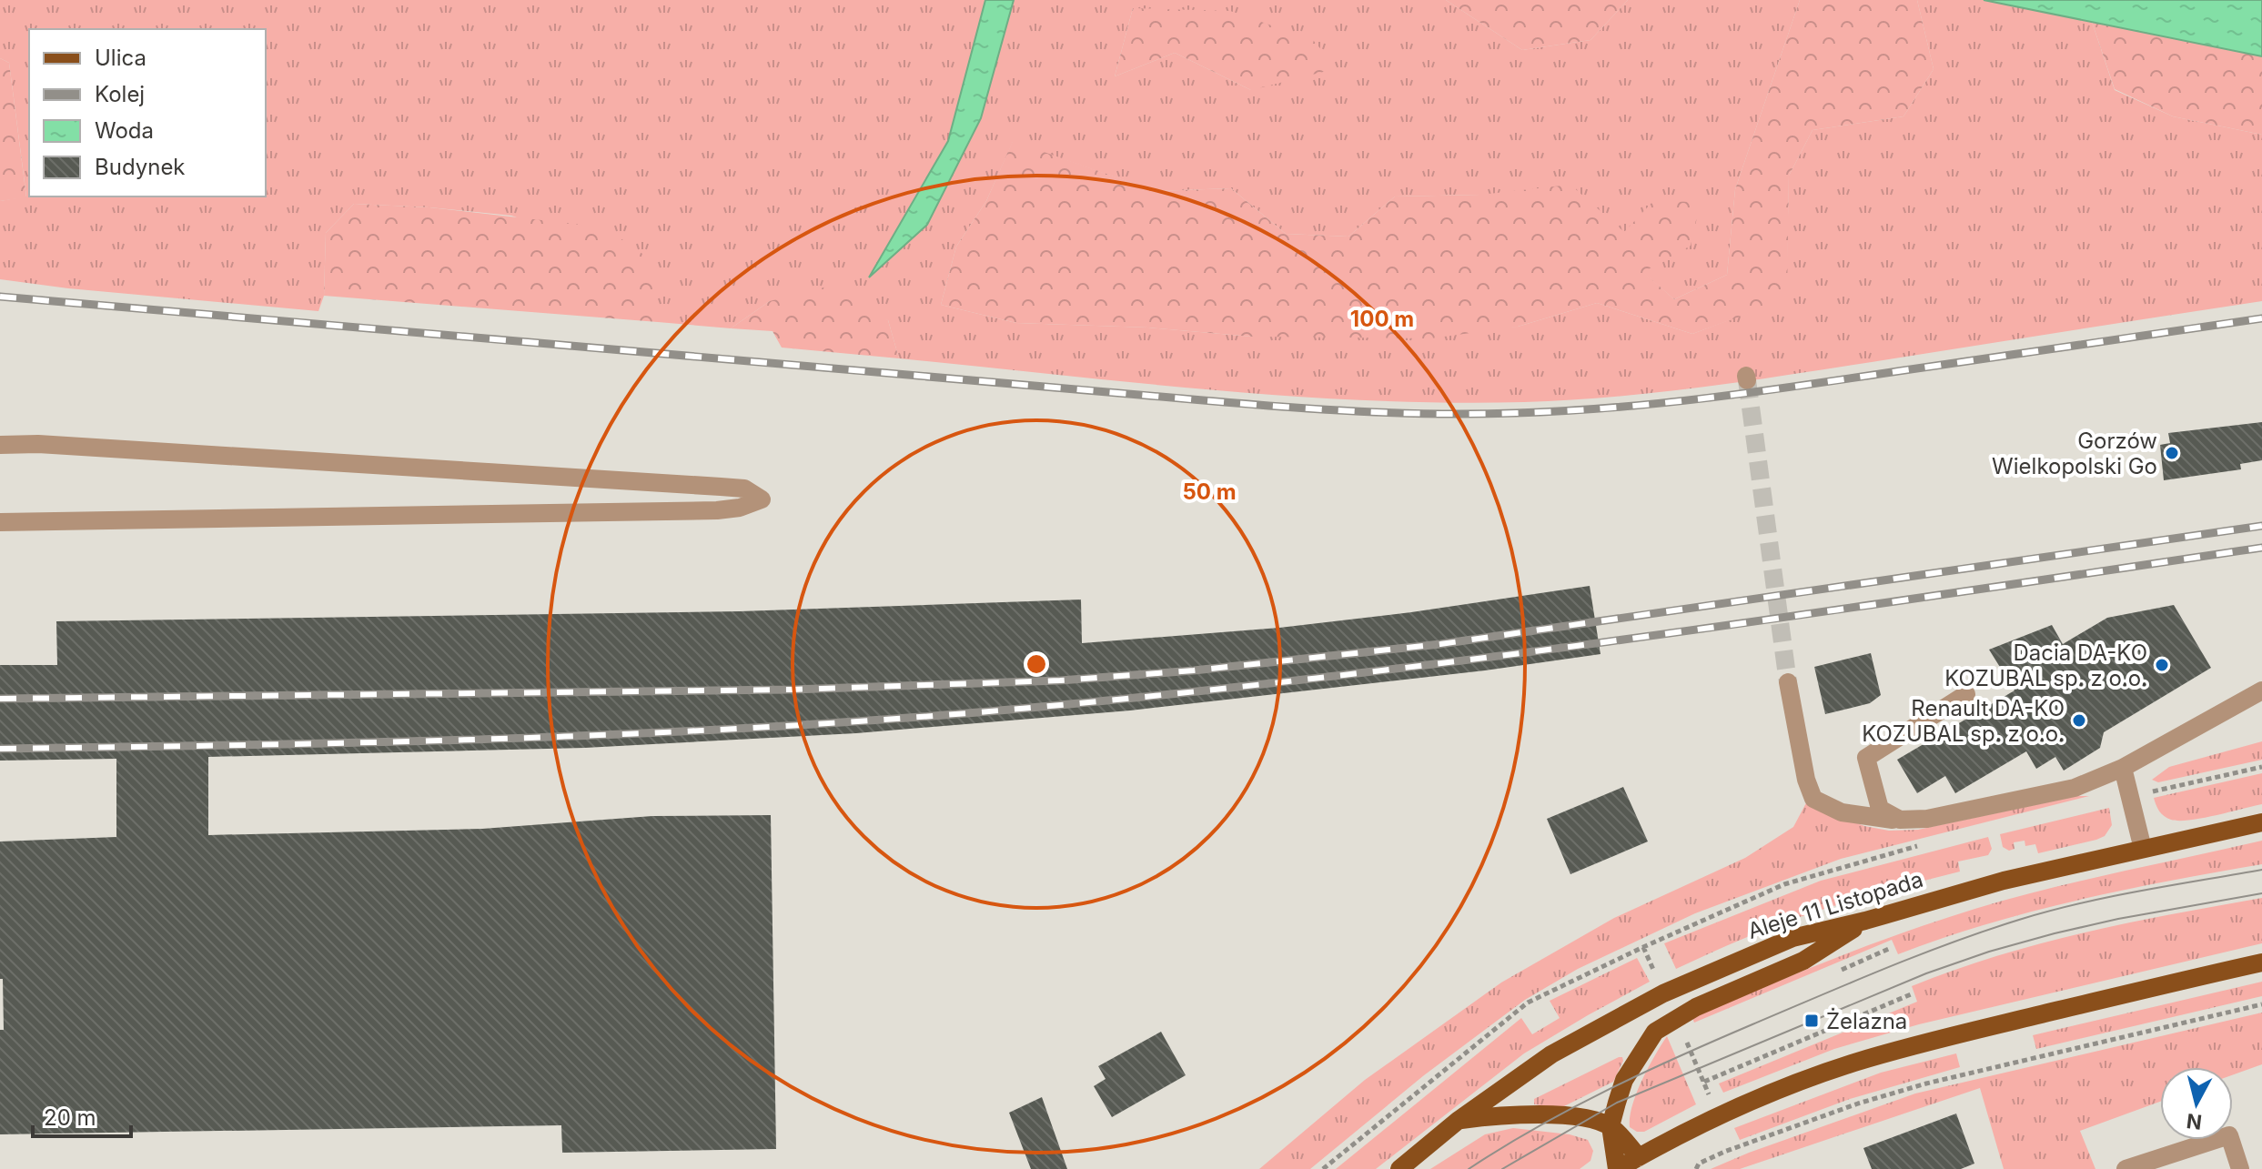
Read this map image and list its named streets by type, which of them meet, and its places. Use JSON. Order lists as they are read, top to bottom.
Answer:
{
  "streets": {
    "main road": ["Aleje 11 Listopada"]
  },
  "places": {
    "other": ["Gorzów Wielkopolski Go", "Dacia DA-KO KOZUBAL sp. z o.o.", "Renault DA-KO KOZUBAL sp. z o.o."],
    "transit": ["Żelazna"]
  },
  "legend": [
    "Ulica",
    "Kolej",
    "Woda",
    "Budynek"
  ],
  "scale_bar": "20 m",
  "north": "bottom",
  "rings": ["100 m", "50 m"]
}
